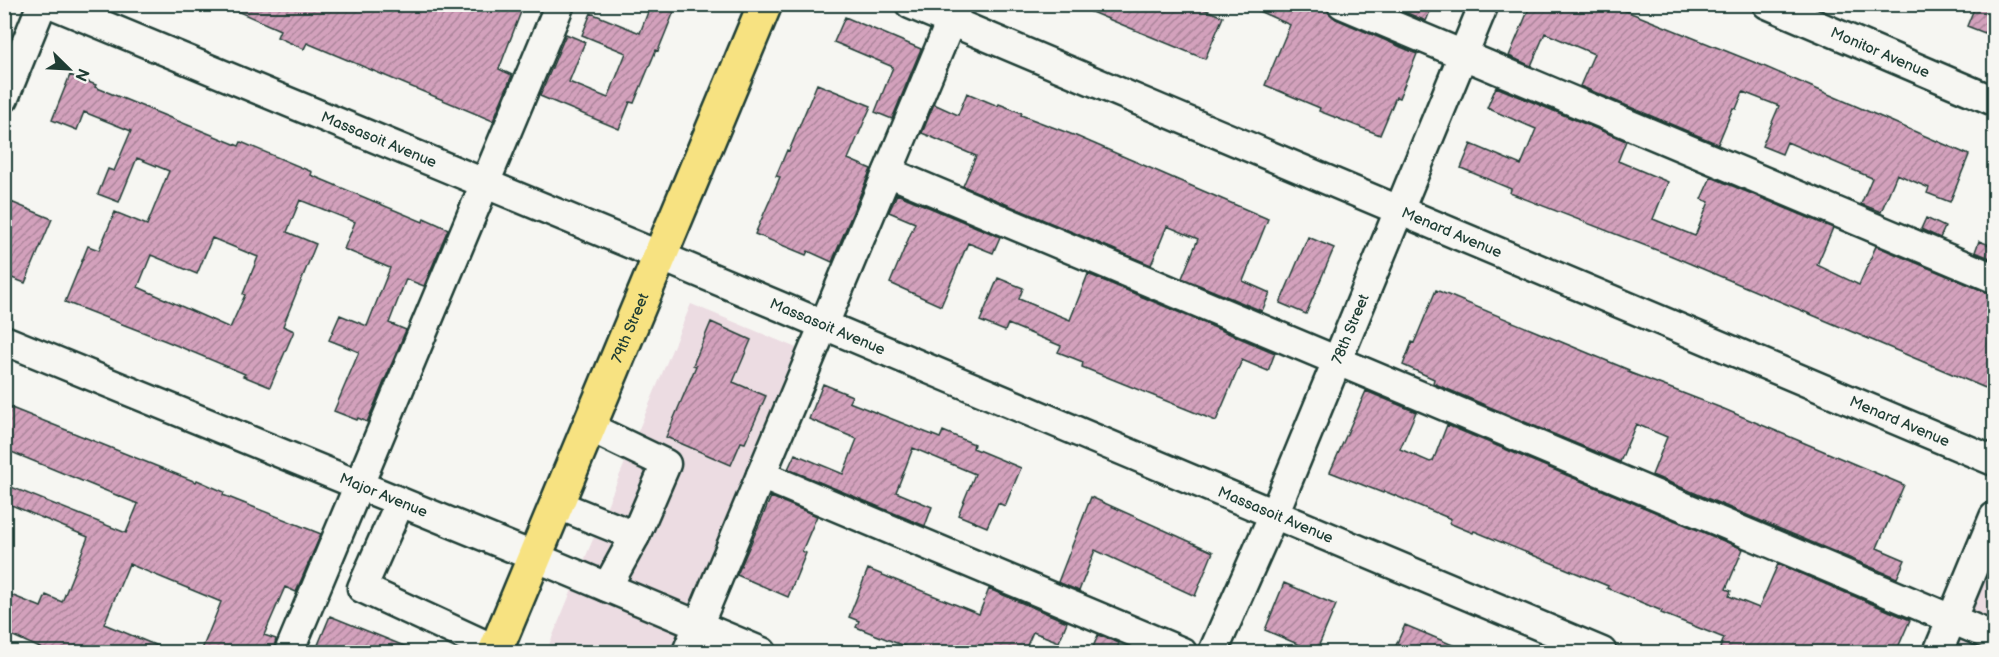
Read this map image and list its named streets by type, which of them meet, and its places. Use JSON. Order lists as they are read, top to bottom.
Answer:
{
  "streets": {
    "main road": ["79th Street"],
    "street": [
      "Monitor Avenue",
      "Massasoit Avenue",
      "Menard Avenue",
      "78th Street",
      "Major Avenue"
    ]
  },
  "crossings": [
    ["Massasoit Avenue", "79th Street"],
    ["Massasoit Avenue", "78th Street"],
    ["Menard Avenue", "78th Street"],
    ["79th Street", "Major Avenue"]
  ],
  "north": "bottom right"
}
